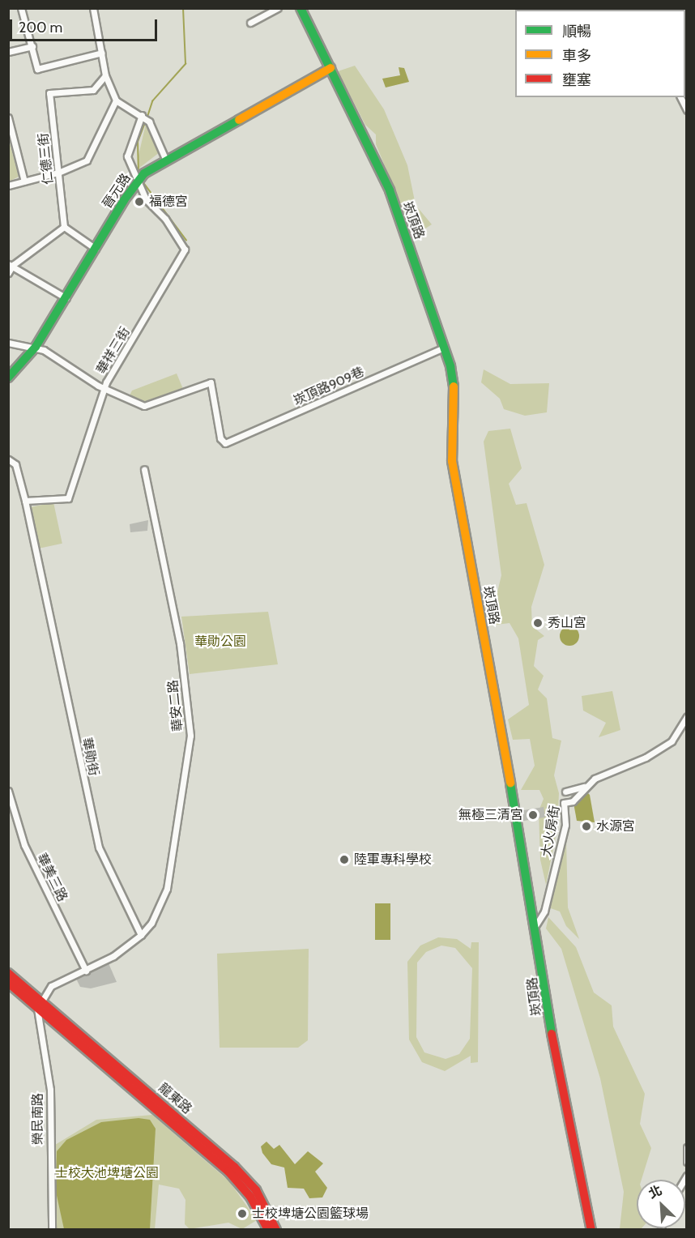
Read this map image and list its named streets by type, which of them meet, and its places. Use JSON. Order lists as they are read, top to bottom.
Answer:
{
  "streets": {
    "street": [
      "仁德三街",
      "晉元路",
      "崁頂路",
      "華祥三街",
      "崁頂路909巷",
      "華安二路",
      "華勛街",
      "大火房街",
      "華美三路",
      "龍東路",
      "榮民南路"
    ]
  },
  "crossings": [
    ["晉元路", "崁頂路"],
    ["晉元路", "華祥三街"],
    ["崁頂路", "崁頂路909巷"],
    ["崁頂路", "大火房街"],
    ["華祥三街", "崁頂路909巷"],
    ["華祥三街", "華勛街"],
    ["華安二路", "華勛街"],
    ["龍東路", "榮民南路"]
  ],
  "parks": ["華勛公園", "士校大池埤塘公園"],
  "places": [
    "福德宮",
    "秀山宮",
    "無極三清宮",
    "水源宮",
    "陸軍專科學校",
    "士校埤塘公園籃球場"
  ],
  "legend": ["順暢", "車多", "壅塞"],
  "scale_bar": "200 m",
  "north": "top left"
}
